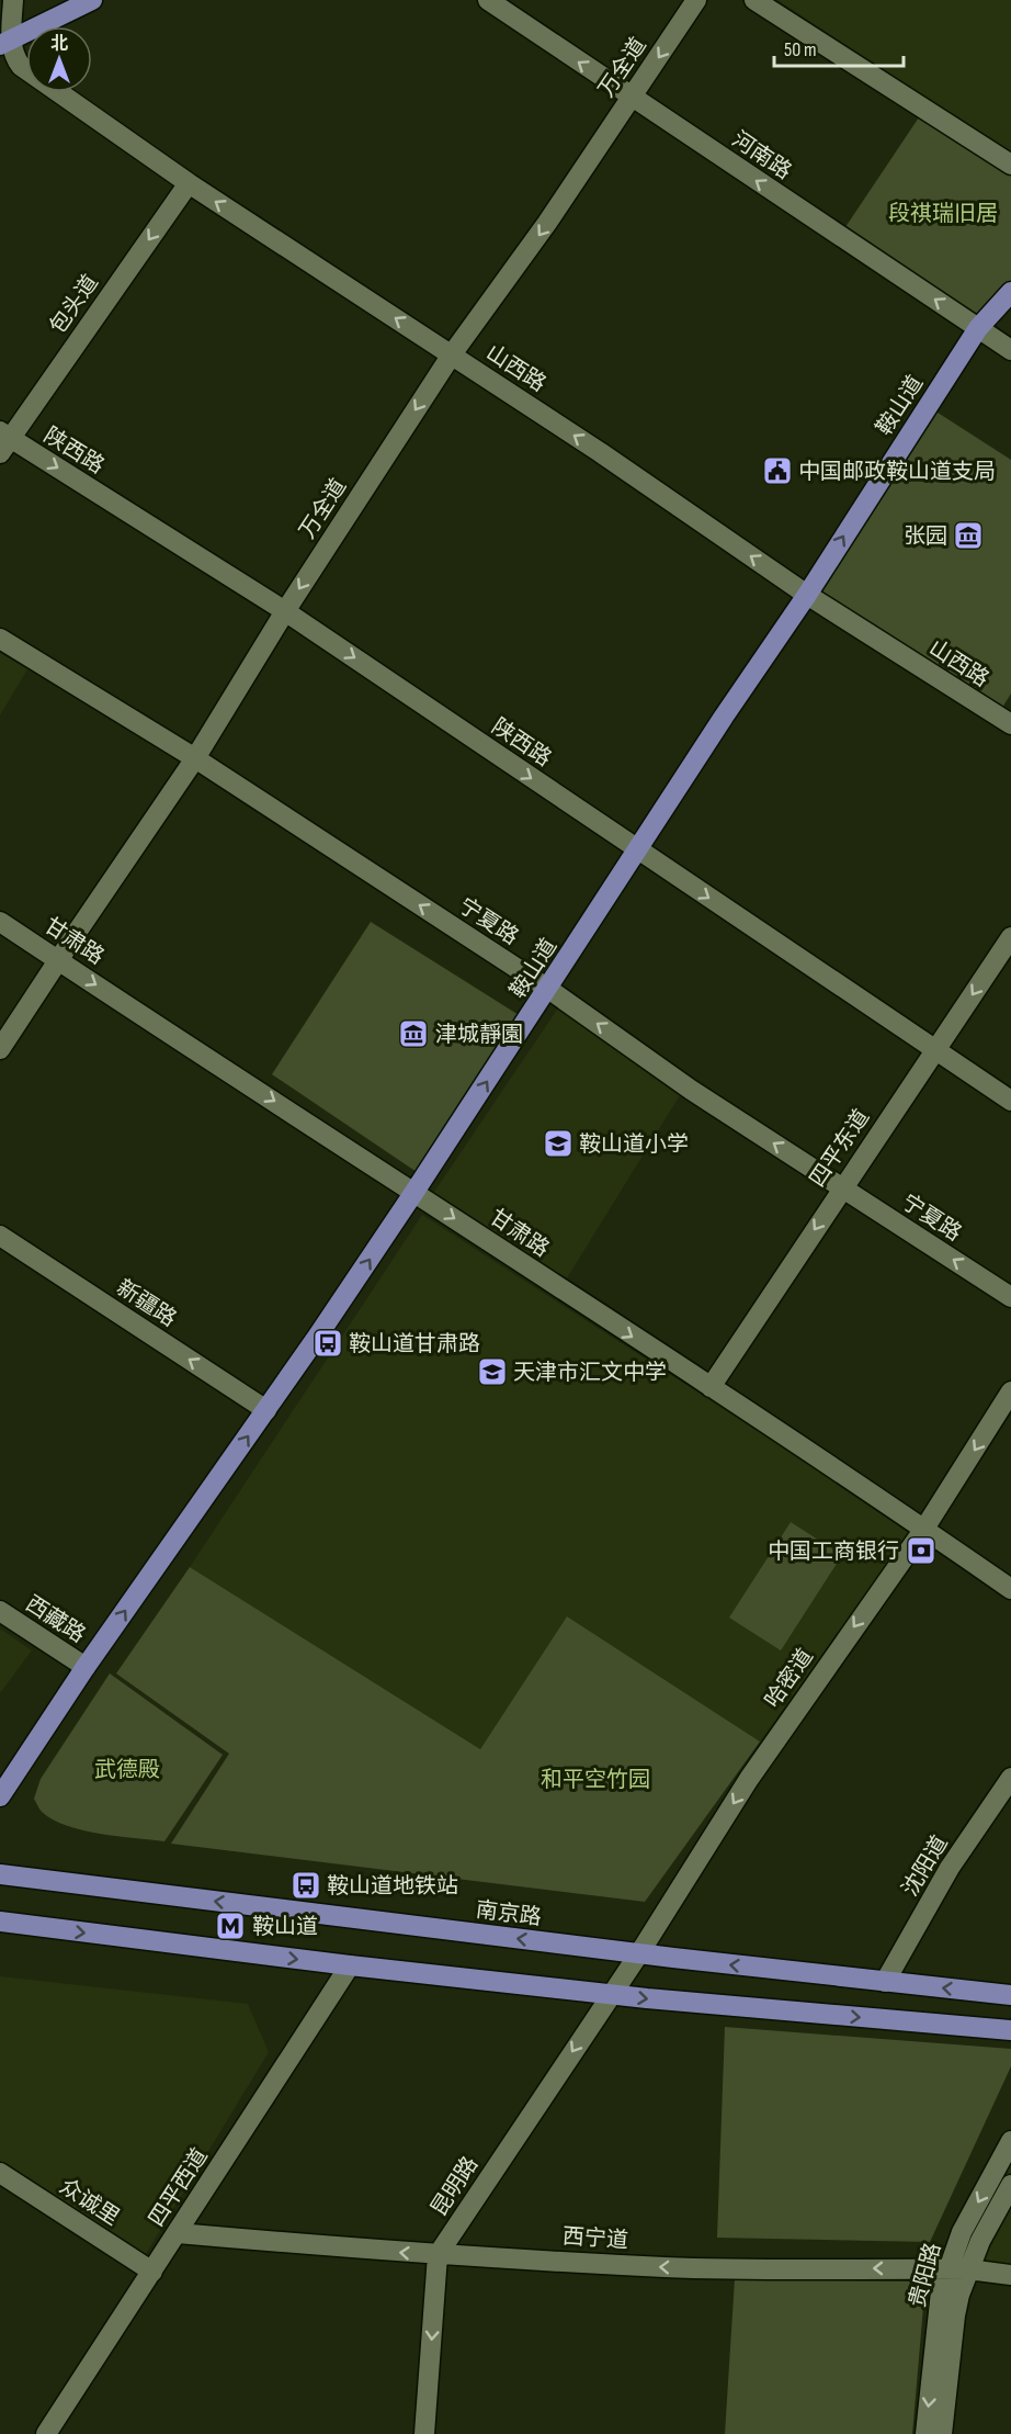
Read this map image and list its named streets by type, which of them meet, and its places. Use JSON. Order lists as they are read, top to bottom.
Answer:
{
  "streets": {
    "main road": ["鞍山道", "南京路"],
    "street": [
      "万全道",
      "河南路",
      "包头道",
      "山西路",
      "陕西路",
      "宁夏路",
      "甘肃路",
      "四平东道",
      "新疆路",
      "西藏路",
      "哈密道",
      "沈阳道",
      "昆明路",
      "四平西道",
      "众诚里",
      "西宁道",
      "贵阳路"
    ]
  },
  "crossings": [
    ["万全道", "河南路"],
    ["万全道", "山西路"],
    ["万全道", "陕西路"],
    ["万全道", "宁夏路"],
    ["万全道", "甘肃路"],
    ["河南路", "鞍山道"],
    ["包头道", "山西路"],
    ["包头道", "陕西路"],
    ["山西路", "鞍山道"],
    ["鞍山道", "陕西路"],
    ["鞍山道", "宁夏路"],
    ["鞍山道", "甘肃路"],
    ["鞍山道", "新疆路"],
    ["鞍山道", "西藏路"],
    ["陕西路", "四平东道"],
    ["宁夏路", "四平东道"],
    ["甘肃路", "四平东道"],
    ["甘肃路", "哈密道"],
    ["哈密道", "南京路"],
    ["哈密道", "昆明路"],
    ["沈阳道", "南京路"],
    ["昆明路", "西宁道"],
    ["四平西道", "众诚里"],
    ["四平西道", "西宁道"],
    ["西宁道", "贵阳路"]
  ],
  "one_way": [
    "万全道",
    "包头道",
    "山西路",
    "鞍山道",
    "陕西路",
    "宁夏路",
    "甘肃路",
    "四平东道",
    "新疆路",
    "哈密道",
    "昆明路",
    "西宁道"
  ],
  "parks": ["段祺瑞旧居", "武德殿", "和平空竹园"],
  "places": {
    "public building": ["中国邮政鞍山道支局"],
    "museum": ["张园", "津城靜園"],
    "school or university": ["鞍山道小学", "天津市汇文中学"],
    "bus stop": ["鞍山道甘肃路", "鞍山道地铁站"],
    "bank": ["中国工商银行"],
    "metro station": ["鞍山道"]
  },
  "scale_bar": "50 m",
  "north": "top"
}
